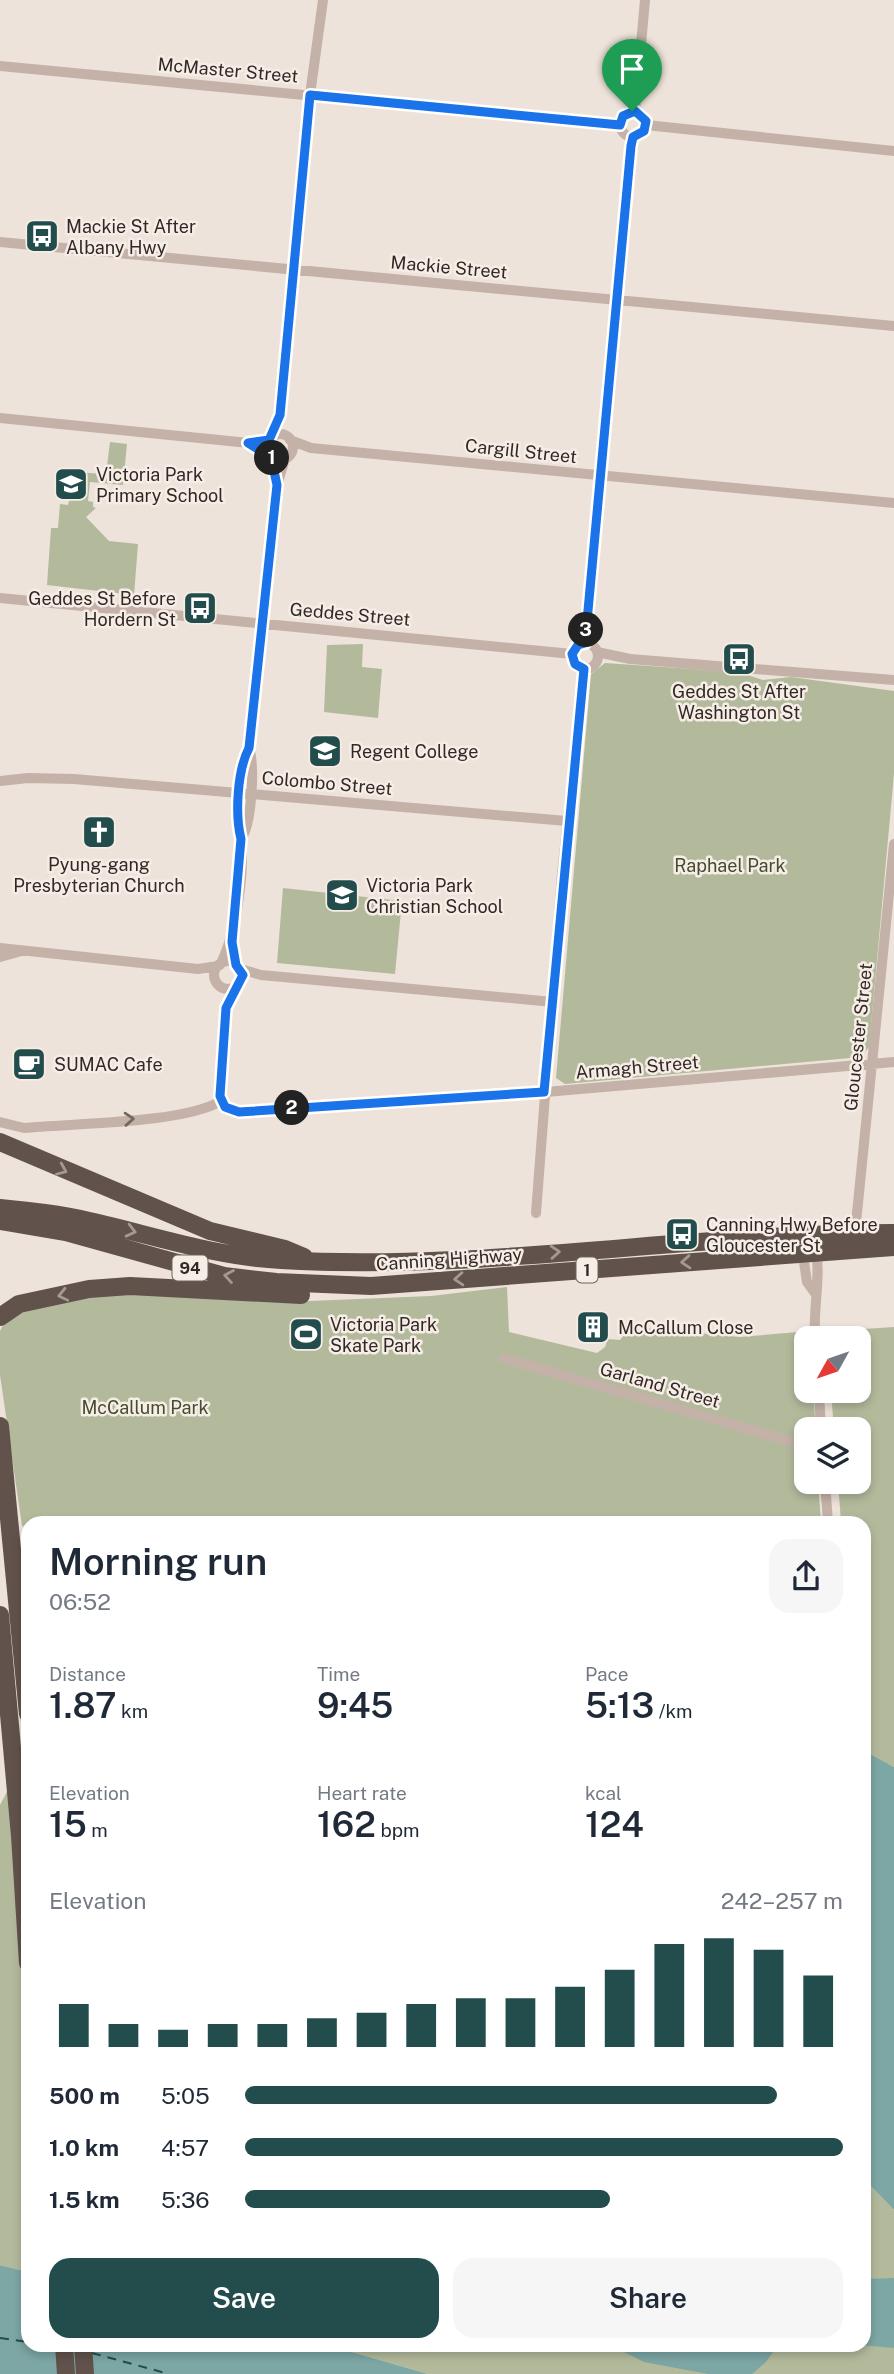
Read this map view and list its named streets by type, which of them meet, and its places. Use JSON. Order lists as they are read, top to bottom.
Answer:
{
  "streets": {
    "highway": ["Canning Highway", "94", "1"],
    "street": [
      "McMaster Street",
      "Mackie Street",
      "Cargill Street",
      "Geddes Street",
      "Colombo Street",
      "Gloucester Street",
      "Armagh Street",
      "Garland Street"
    ]
  },
  "crossings": [
    ["Gloucester Street", "Armagh Street"],
    ["Gloucester Street", "Canning Highway"]
  ],
  "parks": ["Raphael Park", "McCallum Park"],
  "places": {
    "bus stop": [
      "Mackie St After Albany Hwy",
      "Geddes St Before Hordern St",
      "Geddes St After Washington St",
      "Canning Hwy Before Gloucester St"
    ],
    "school or university": ["Victoria Park Primary School", "Regent College", "Victoria Park Christian School"],
    "church": ["Pyung-gang Presbyterian Church"],
    "cafe": ["SUMAC Cafe"],
    "building": ["McCallum Close"],
    "sports": ["Victoria Park Skate Park"]
  },
  "north": "bottom left",
  "page": {
    "pins": ["1", "3", "2"],
    "heading": ["Morning run", "06:52"],
    "stats": [
      ["Distance", "1.87 km"],
      ["Time", "9:45"],
      ["Pace", "5:13 /km"],
      ["Elevation", "15 m"],
      ["Heart rate", "162 bpm"],
      ["kcal", "124"]
    ],
    "chart": ["Elevation", "242–257 m"],
    "list": [
      {
        "name": "500 m",
        "note": "5:05"
      },
      {
        "name": "1.0 km",
        "note": "4:57"
      },
      {
        "name": "1.5 km",
        "note": "5:36"
      }
    ],
    "buttons": ["Save", "Share"]
  }
}
